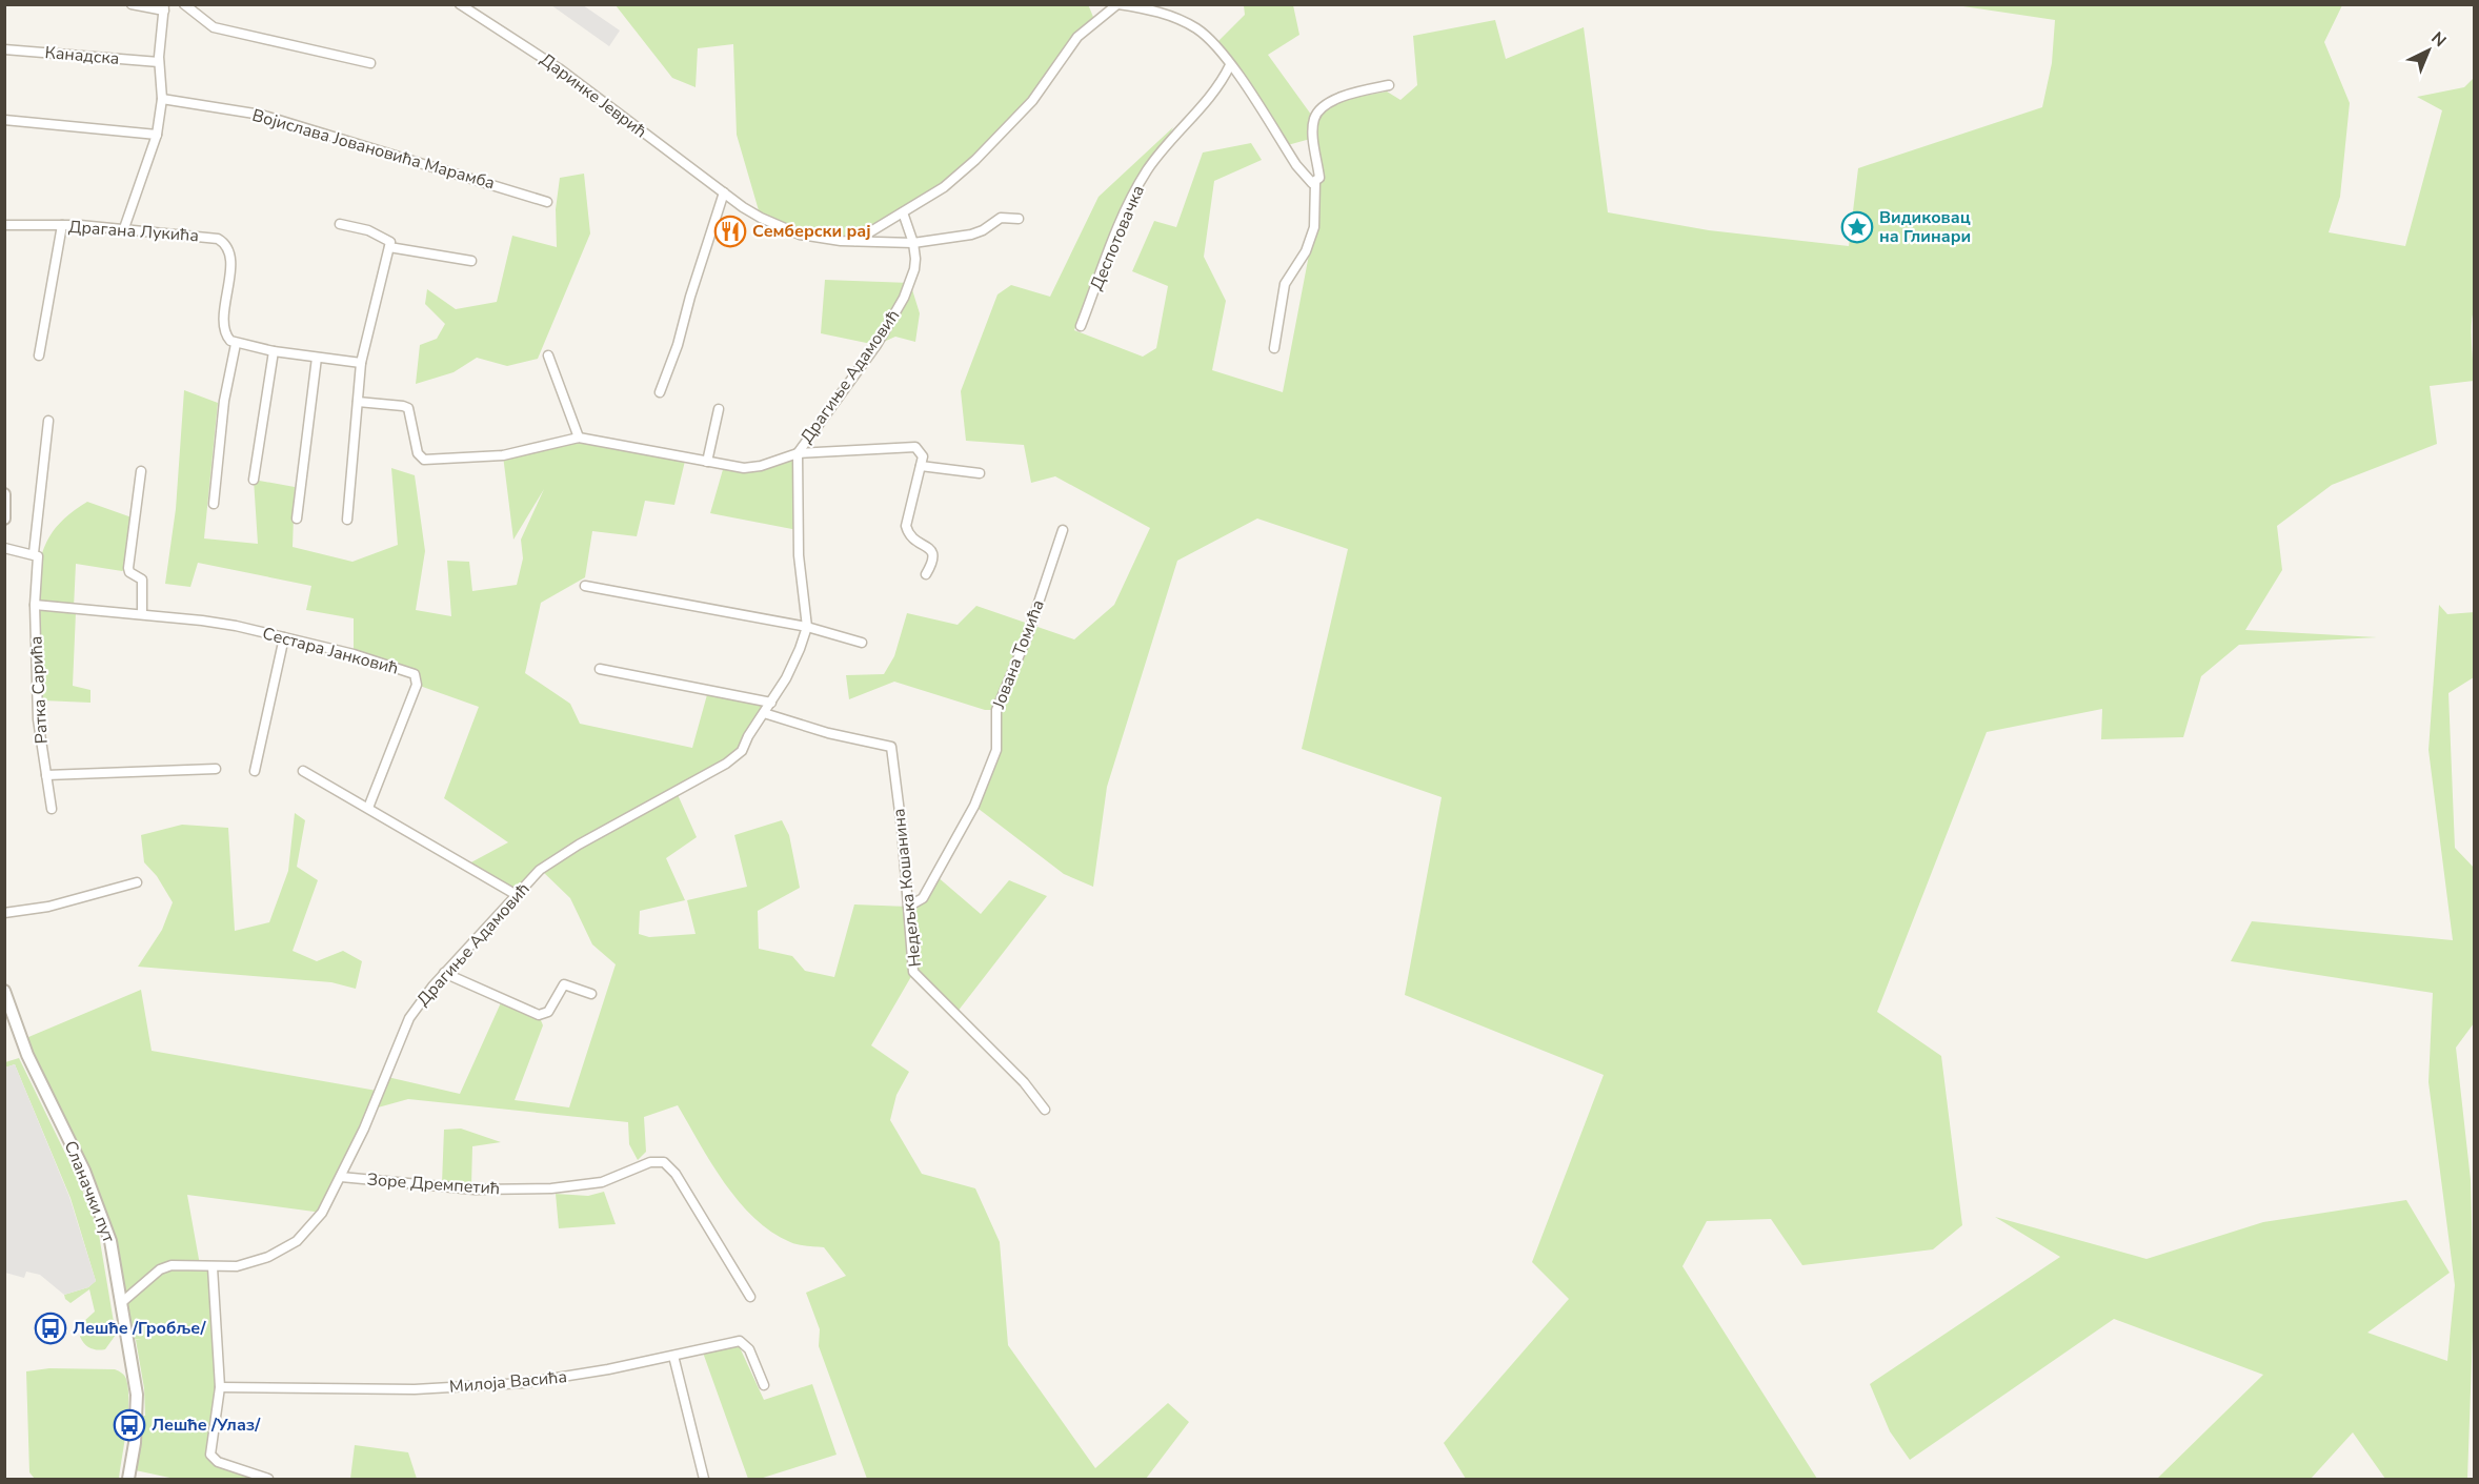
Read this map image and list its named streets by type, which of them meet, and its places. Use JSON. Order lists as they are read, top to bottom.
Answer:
{
  "streets": {
    "street": [
      "Канадска",
      "Даринке Јеврић",
      "Војислава Јовановића Марамба",
      "Драгана Лукића",
      "Деспотовачка",
      "Драгиње Адамовић",
      "Сестара Јанковић",
      "Јована Томића",
      "Ратка Сарића",
      "Недељка Кошанина",
      "Зоре Дремпетић",
      "Сланачки пут",
      "Милоја Васића"
    ]
  },
  "crossings": [
    ["Даринке Јеврић", "Драгиње Адамовић"],
    ["Драгиње Адамовић", "Недељка Кошанина"],
    ["Драгиње Адамовић", "Зоре Дремпетић"],
    ["Драгиње Адамовић", "Сланачки пут"],
    ["Сестара Јанковић", "Ратка Сарића"],
    ["Јована Томића", "Недељка Кошанина"]
  ],
  "places": {
    "place": ["Видиковац на Глинари"],
    "restaurant": ["Семберски рај"],
    "bus stop": ["Лешће /Гробље/", "Лешће /Улаз/"]
  },
  "north": "top right"
}
